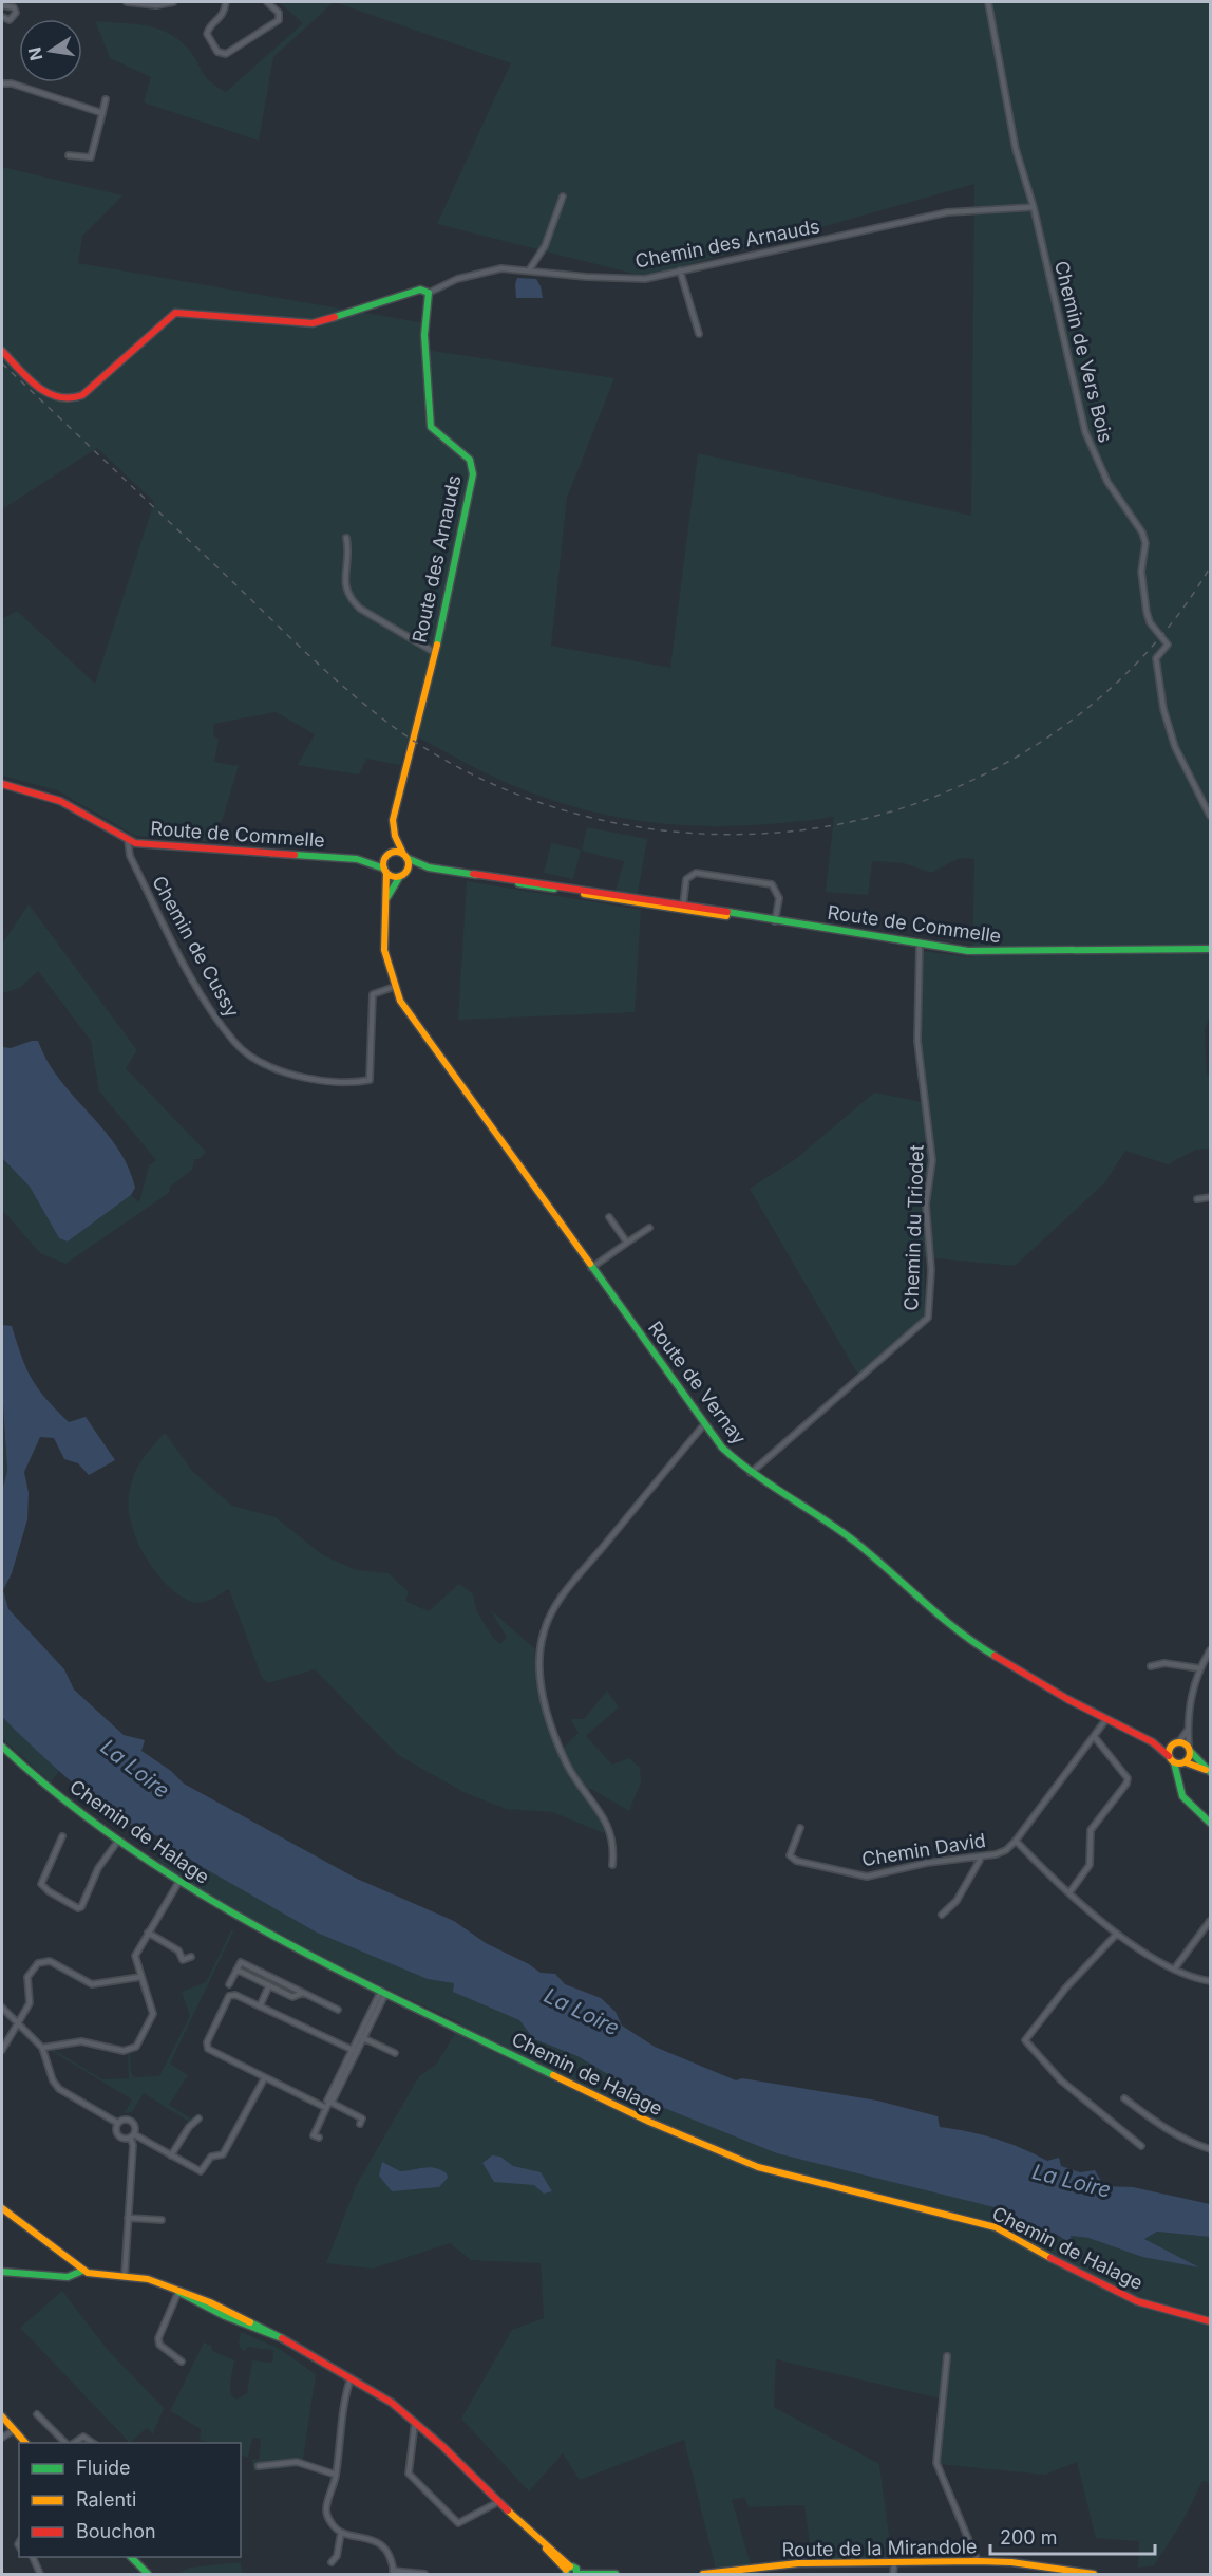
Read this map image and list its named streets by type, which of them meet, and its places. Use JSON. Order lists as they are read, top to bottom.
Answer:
{
  "streets": {
    "street": [
      "Chemin des Arnauds",
      "Chemin de Vers Bois",
      "Route des Arnauds",
      "Route de Commelle",
      "Chemin de Cussy",
      "Chemin du Triodet",
      "Route de Vernay",
      "Chemin de Halage",
      "Chemin David",
      "Route de la Mirandole"
    ]
  },
  "crossings": [
    ["Chemin des Arnauds", "Chemin de Vers Bois"],
    ["Chemin des Arnauds", "Route des Arnauds"],
    ["Route des Arnauds", "Route de Commelle"],
    ["Route des Arnauds", "Route de Vernay"],
    ["Route de Commelle", "Chemin de Cussy"],
    ["Route de Commelle", "Chemin du Triodet"],
    ["Route de Commelle", "Route de Vernay"],
    ["Chemin de Cussy", "Route de Vernay"],
    ["Chemin du Triodet", "Route de Vernay"],
    ["Route de Vernay", "Chemin David"]
  ],
  "water": ["La Loire"],
  "legend": ["Fluide", "Ralenti", "Bouchon"],
  "scale_bar": "200 m",
  "north": "left"
}
